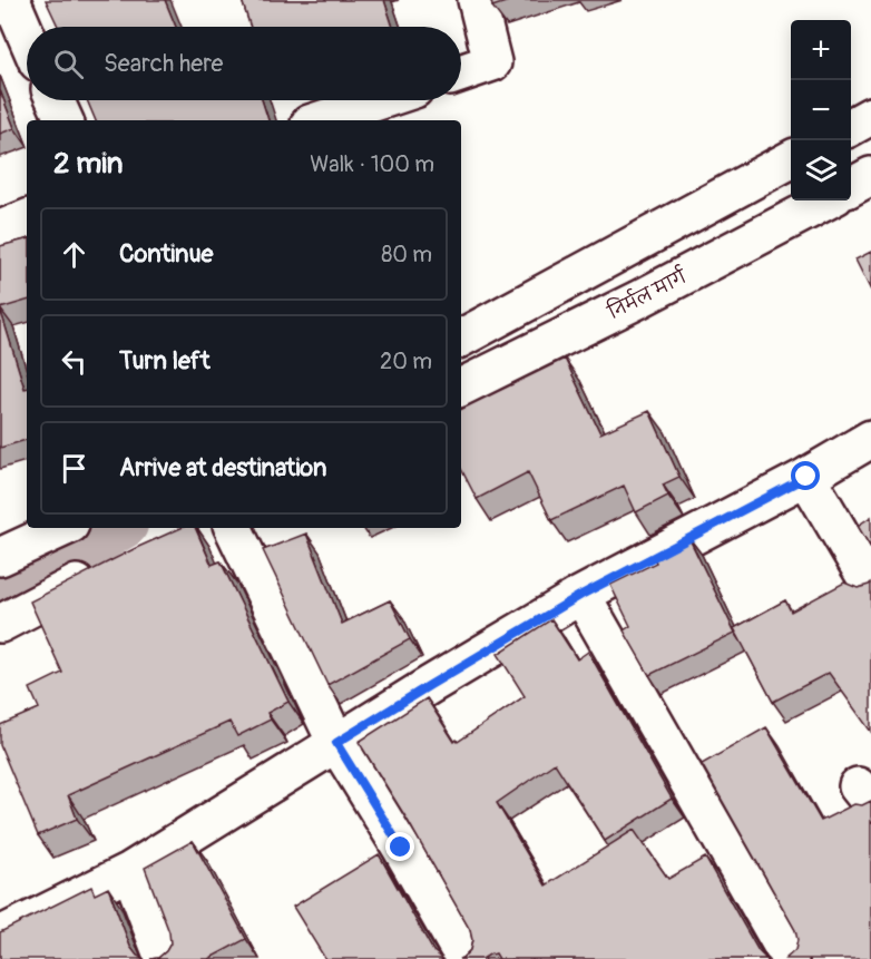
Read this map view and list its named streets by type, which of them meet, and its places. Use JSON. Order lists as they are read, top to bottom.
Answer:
{
  "streets": {
    "street": ["निर्मल मार्ग"]
  },
  "page": {
    "map_buttons": ["+", "−"],
    "search": "Search here",
    "heading": ["2 min", "Walk · 100 m"],
    "list": [
      ["Continue", "80 m"],
      ["Turn left", "20 m"],
      "Arrive at destination"
    ]
  }
}
